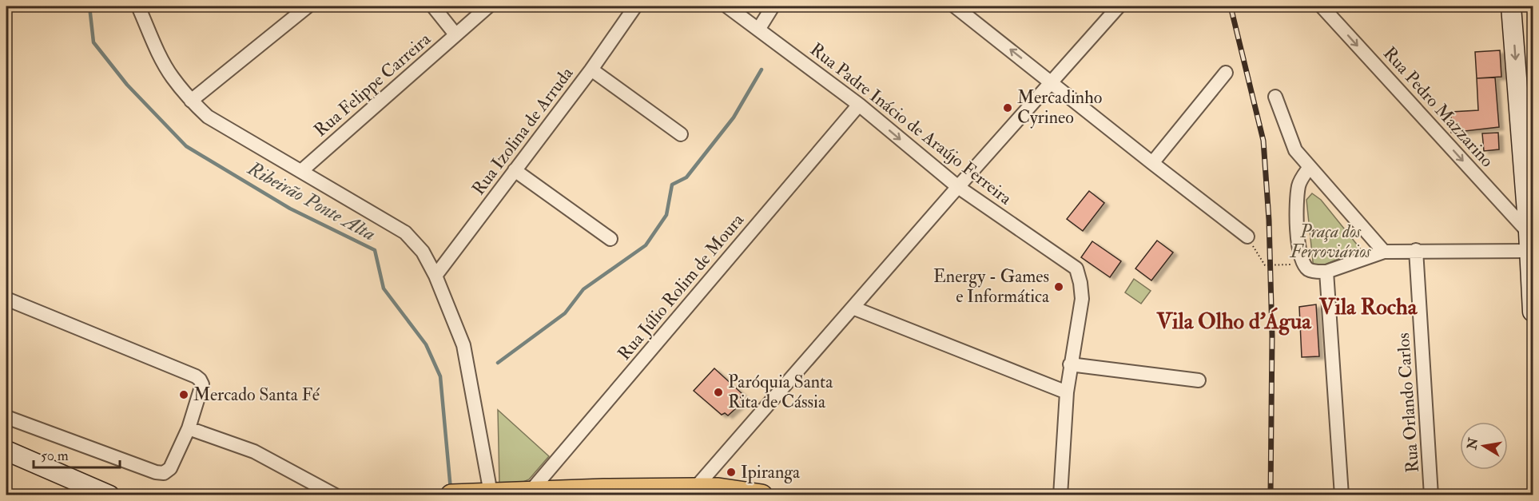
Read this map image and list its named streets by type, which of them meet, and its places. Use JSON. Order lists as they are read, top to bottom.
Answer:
{
  "streets": {
    "street": [
      "Rua Felippe Carreira",
      "Rua Pedro Mazzarino",
      "Rua Padre Inácio de Araújo Ferreira",
      "Rua Izolina de Arruda",
      "Rua Júlio Rolim de Moura",
      "Rua Orlando Carlos"
    ]
  },
  "crossings": [
    ["Rua Padre Inácio de Araújo Ferreira", "Rua Júlio Rolim de Moura"]
  ],
  "districts": ["Vila Rocha", "Vila Olho d'Água"],
  "water": ["Ribeirão Ponte Alta"],
  "parks": ["Praça dos Ferroviários"],
  "places": [
    "Mercadinho Cyrineo",
    "Energy - Games e Informática",
    "Paróquia Santa Rita de Cássia",
    "Mercado Santa Fé",
    "Ipiranga"
  ],
  "scale_bar": "50 m",
  "north": "left"
}
